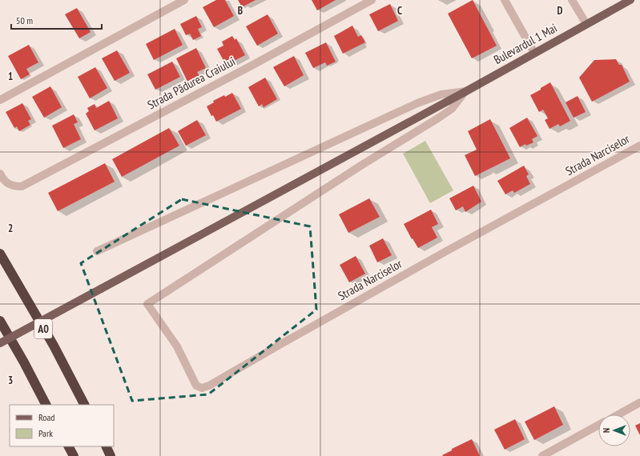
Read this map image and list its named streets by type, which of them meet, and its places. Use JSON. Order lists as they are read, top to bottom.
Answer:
{
  "streets": {
    "highway": ["A0"],
    "main road": ["Bulevardul 1 Mai"],
    "street": ["Strada Pădurea Craiului", "Strada Narciselor"]
  },
  "crossings": [
    ["Bulevardul 1 Mai", "Strada Narciselor"]
  ],
  "legend": ["Road", "Park"],
  "scale_bar": "50 m",
  "north": "left",
  "grid": {
    "columns": ["B", "C", "D"],
    "rows": ["1", "2", "3"]
  }
}
